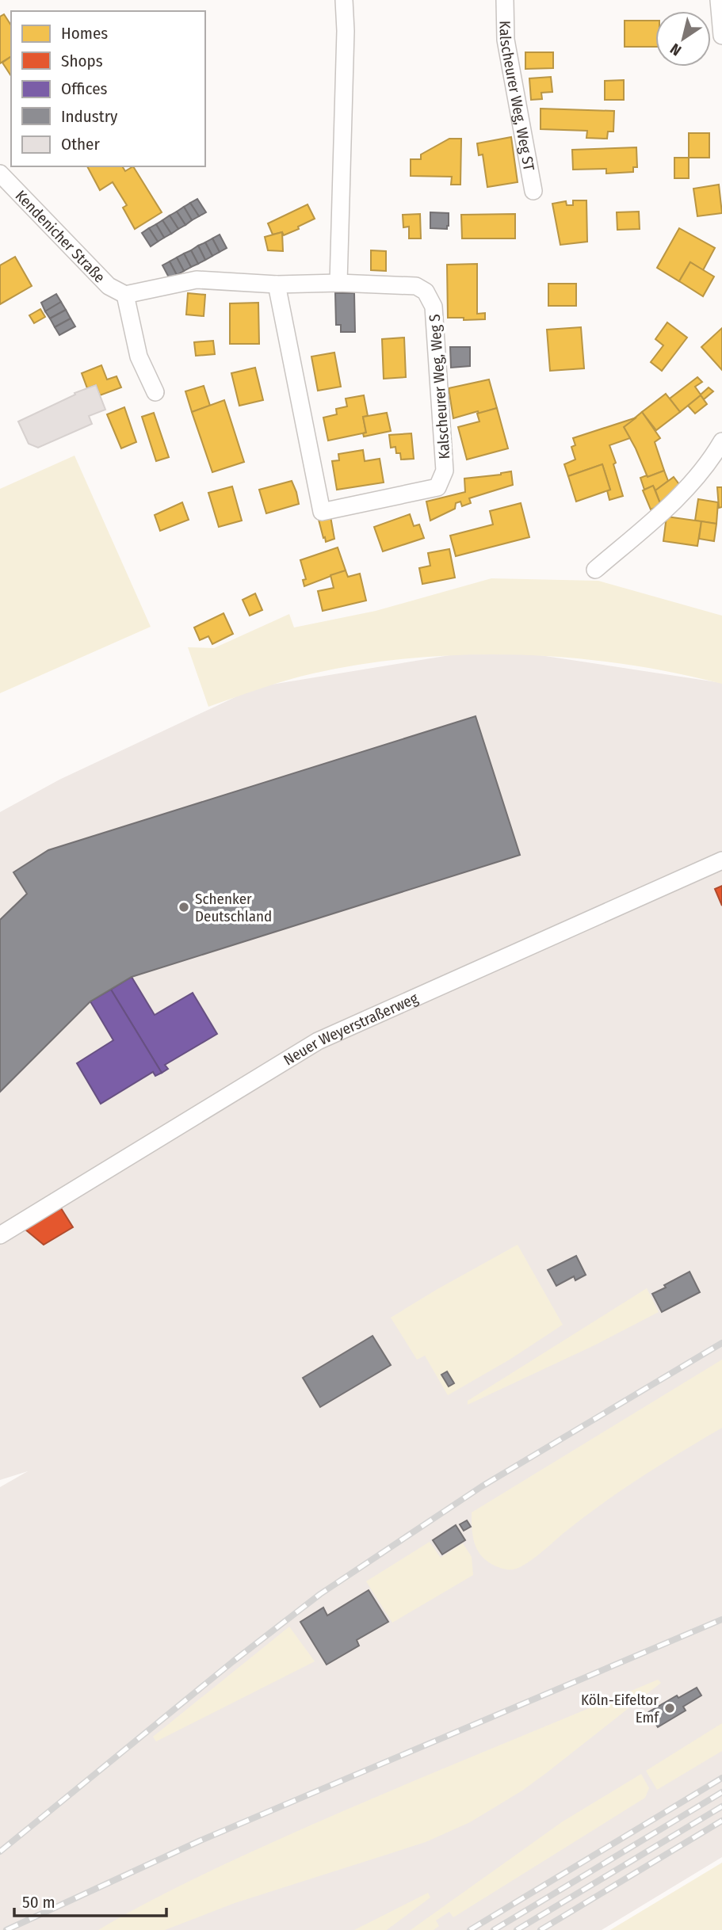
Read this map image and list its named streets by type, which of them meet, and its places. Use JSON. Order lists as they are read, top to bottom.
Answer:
{
  "streets": {
    "street": [
      "Kalscheurer Weg, Weg ST",
      "Kendenicher Straße",
      "Kalscheurer Weg, Weg S",
      "Neuer Weyerstraßerweg"
    ]
  },
  "crossings": [
    ["Kendenicher Straße", "Kalscheurer Weg, Weg S"]
  ],
  "places": ["Schenker Deutschland", "Köln-Eifeltor Emf"],
  "legend": [
    "Homes",
    "Shops",
    "Offices",
    "Industry",
    "Other"
  ],
  "scale_bar": "50 m",
  "north": "bottom left"
}
